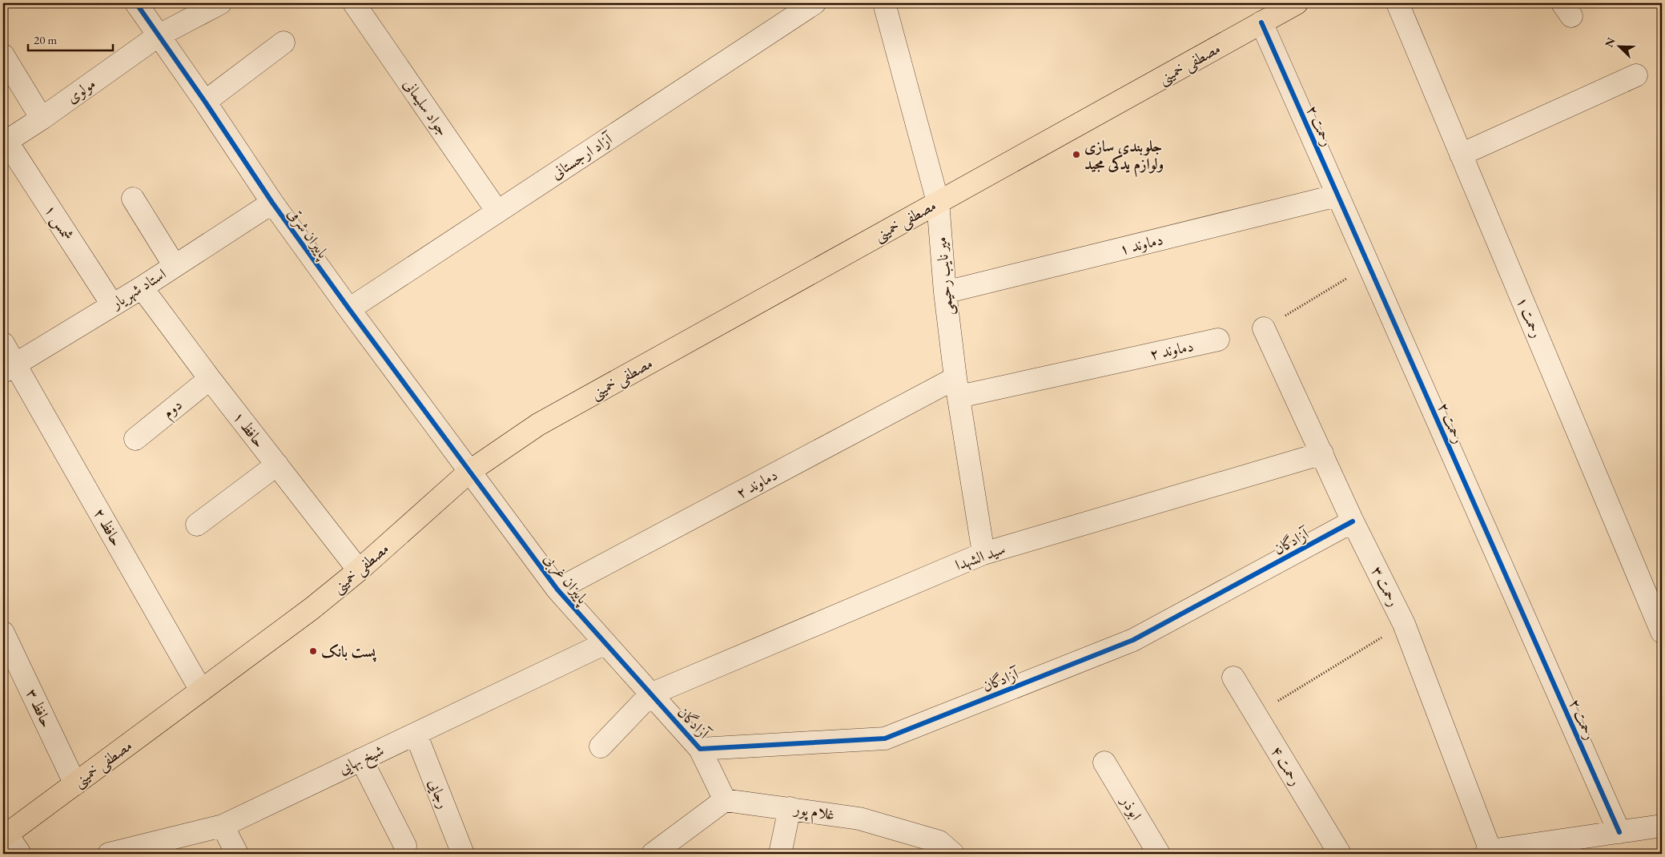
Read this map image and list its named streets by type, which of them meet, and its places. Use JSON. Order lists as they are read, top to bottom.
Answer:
{
  "streets": {
    "main road": ["مصطفی خمینی"],
    "street": [
      "مولوی",
      "جواد سلیمانی",
      "رحمت ۲",
      "آزاد ارجستانی",
      "شمس ۱",
      "پاییران شرقی",
      "دماوند ۱",
      "میر نایب رحیمی",
      "استاد شهریار",
      "رحمت ۱",
      "دماوند ۲",
      "دوم",
      "حافظ ۱",
      "حافظ ۲",
      "آزادگان",
      "سید الشهدا",
      "پاییزان غربی",
      "رحمت ۳",
      "حافظ ۳",
      "شیخ بهایی",
      "رحمت ۴",
      "رجایی",
      "ابوذر",
      "غلام پور"
    ]
  },
  "crossings": [
    ["مصطفی خمینی", "رحمت ۲"],
    ["مصطفی خمینی", "پاییران شرقی"],
    ["مصطفی خمینی", "میر نایب رحیمی"],
    ["مصطفی خمینی", "حافظ ۱"],
    ["مصطفی خمینی", "حافظ ۲"],
    ["مصطفی خمینی", "پاییزان غربی"],
    ["مصطفی خمینی", "حافظ ۳"],
    ["مولوی", "شمس ۱"],
    ["مولوی", "پاییران شرقی"],
    ["جواد سلیمانی", "آزاد ارجستانی"],
    ["رحمت ۲", "دماوند ۱"],
    ["آزاد ارجستانی", "پاییران شرقی"],
    ["شمس ۱", "استاد شهریار"],
    ["پاییران شرقی", "استاد شهریار"],
    ["پاییران شرقی", "پاییزان غربی"],
    ["دماوند ۱", "میر نایب رحیمی"],
    ["میر نایب رحیمی", "دماوند ۲"],
    ["میر نایب رحیمی", "سید الشهدا"],
    ["استاد شهریار", "حافظ ۱"],
    ["استاد شهریار", "حافظ ۲"],
    ["دماوند ۲", "پاییزان غربی"],
    ["دوم", "حافظ ۱"],
    ["آزادگان", "سید الشهدا"],
    ["آزادگان", "پاییزان غربی"],
    ["آزادگان", "رحمت ۳"],
    ["سید الشهدا", "پاییزان غربی"],
    ["سید الشهدا", "رحمت ۳"],
    ["پاییزان غربی", "شیخ بهایی"],
    ["شیخ بهایی", "رجایی"]
  ],
  "places": ["جلوبندی سازی ولوازم یدکی مجید", "پست بانک"],
  "scale_bar": "20 m",
  "north": "top left"
}
